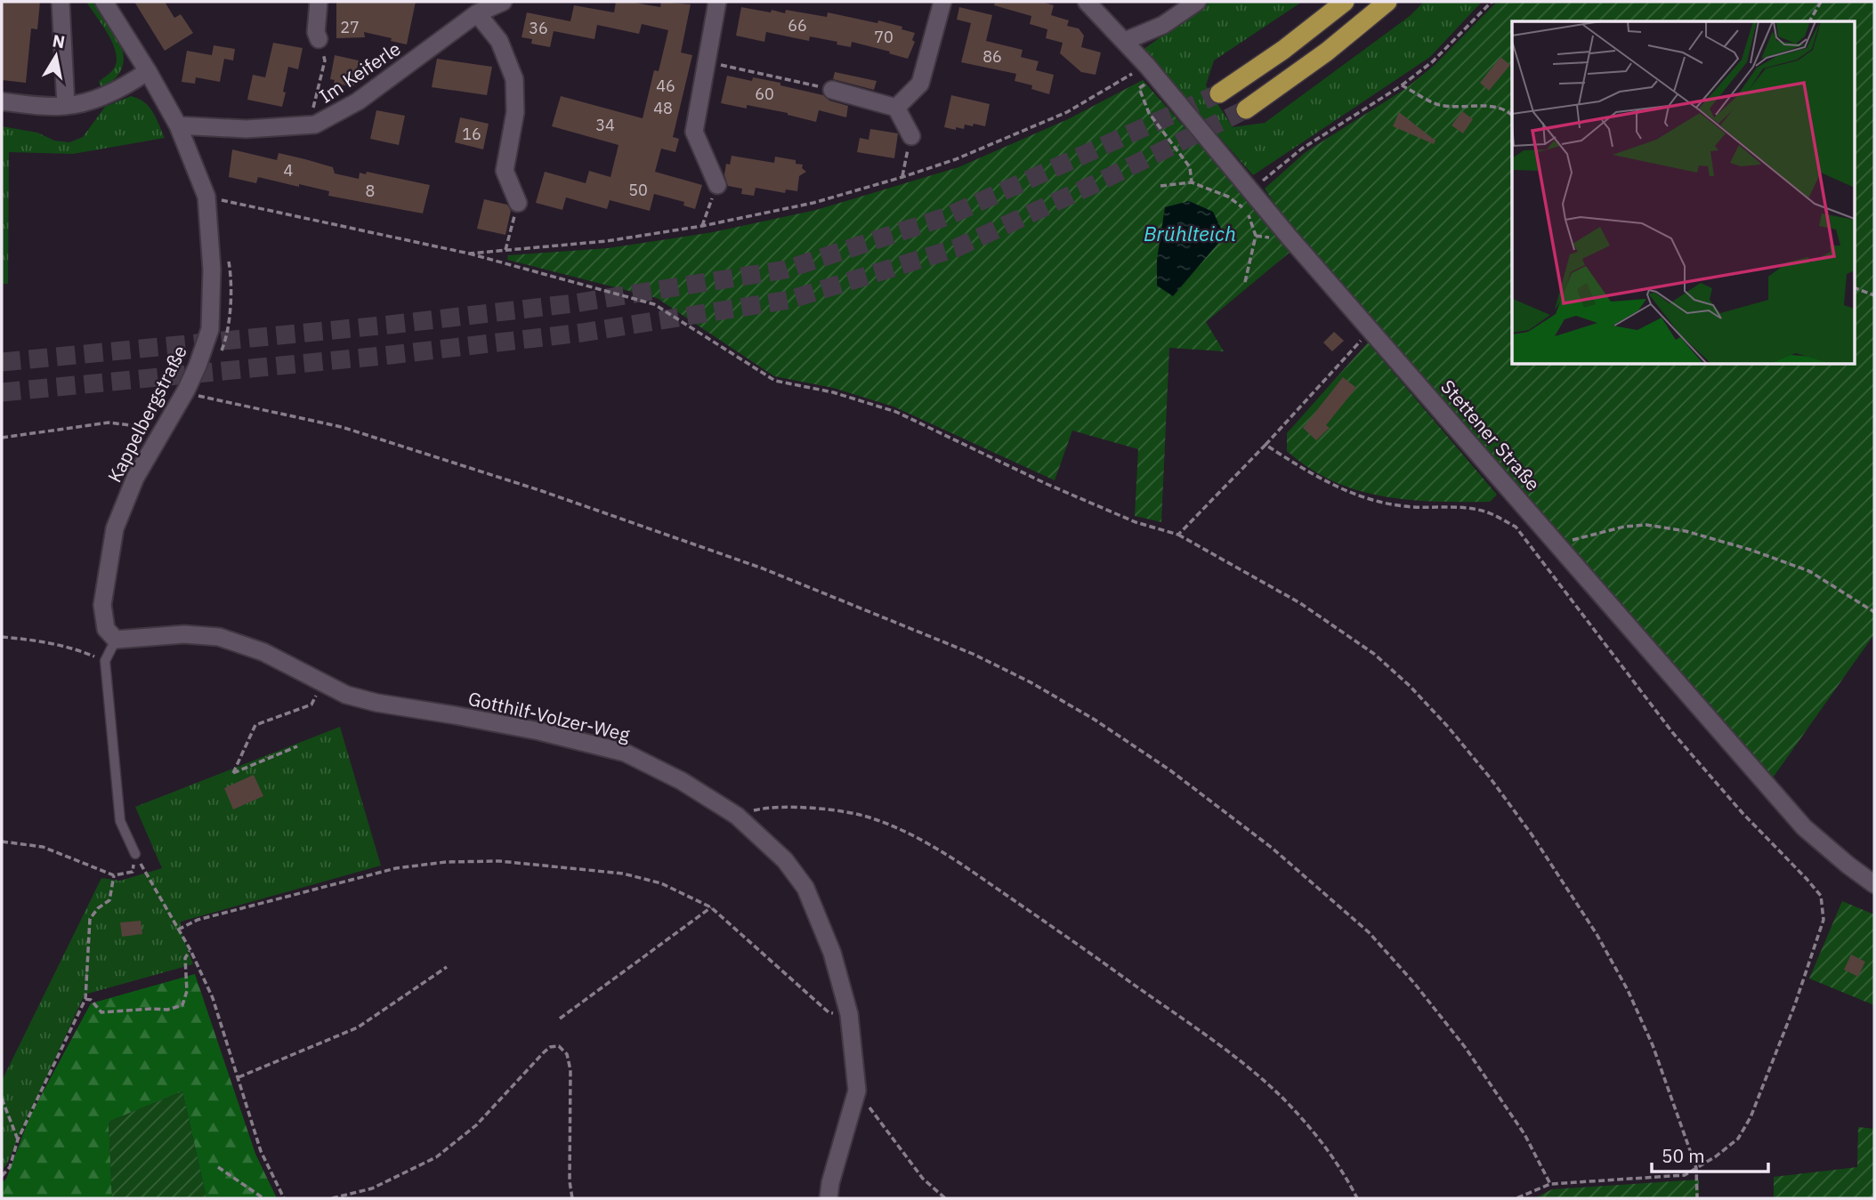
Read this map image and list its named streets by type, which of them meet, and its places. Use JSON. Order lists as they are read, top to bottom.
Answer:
{
  "streets": {
    "street": [
      "Im Keiferle",
      "Kappelbergstraße",
      "Stettener Straße",
      "Gotthilf-Volzer-Weg"
    ]
  },
  "crossings": [
    ["Im Keiferle", "Kappelbergstraße"],
    ["Kappelbergstraße", "Gotthilf-Volzer-Weg"]
  ],
  "water": ["Brühlteich"],
  "house_numbers": [
    "66",
    "27",
    "36",
    "70",
    "86",
    "46",
    "60",
    "48",
    "34",
    "16",
    "4",
    "50",
    "8"
  ],
  "scale_bar": "50 m",
  "north": "top"
}
